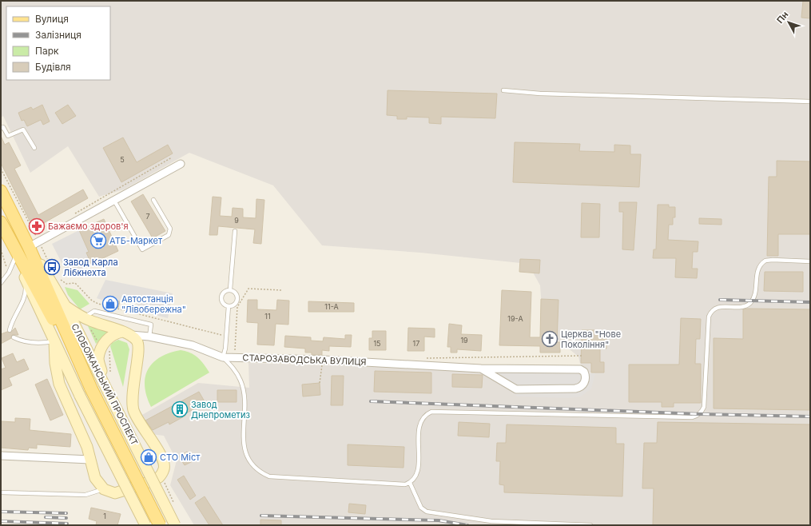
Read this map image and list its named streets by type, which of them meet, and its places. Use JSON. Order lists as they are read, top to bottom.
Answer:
{
  "streets": {
    "main road": ["СЛОБОЖАНСЬКИЙ ПРОСПЕКТ"],
    "street": ["СТАРОЗАВОДСЬКА ВУЛИЦЯ"]
  },
  "places": {
    "pharmacy": ["Бажаємо здоров'я"],
    "supermarket": ["АТБ-Маркет"],
    "bus stop": ["Завод Карла Лібкнехта"],
    "shop": ["Автостанція \"Лівобережна\"", "СТО Міст"],
    "church": ["Церква \"Нове Покоління\""],
    "building": ["Завод Днепрометиз"]
  },
  "house_numbers": [
    "5",
    "7",
    "9",
    "11-А",
    "11",
    "19-А",
    "19",
    "15",
    "17",
    "1"
  ],
  "legend": [
    "Вулиця",
    "Залізниця",
    "Парк",
    "Будівля"
  ],
  "north": "top left"
}
